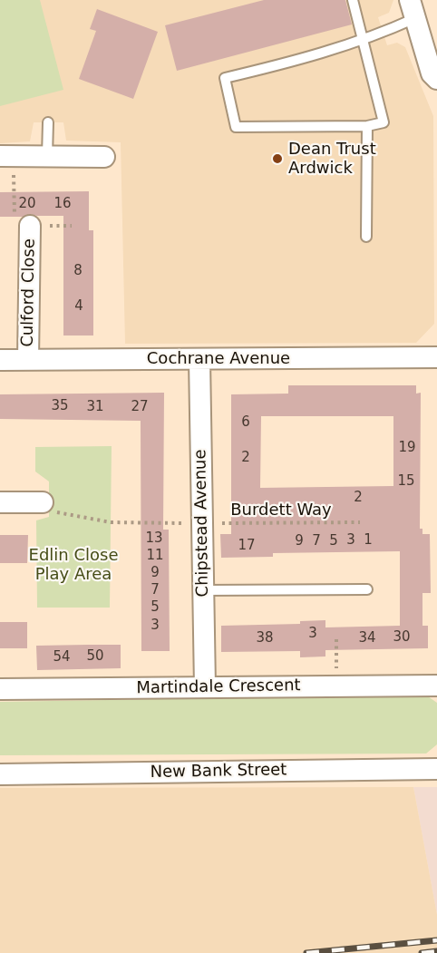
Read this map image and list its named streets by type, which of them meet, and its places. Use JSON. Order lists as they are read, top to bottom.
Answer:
{
  "streets": {
    "street": [
      "Culford Close",
      "Cochrane Avenue",
      "Chipstead Avenue",
      "Martindale Crescent",
      "New Bank Street"
    ],
    "path": ["Burdett Way"]
  },
  "crossings": [
    ["Culford Close", "Cochrane Avenue"],
    ["Cochrane Avenue", "Chipstead Avenue"],
    ["Burdett Way", "Chipstead Avenue"],
    ["Chipstead Avenue", "Martindale Crescent"]
  ],
  "parks": ["Edlin Close Play Area"],
  "places": ["Dean Trust Ardwick"],
  "house_numbers": [
    "20",
    "16",
    "8",
    "4",
    "35",
    "31",
    "27",
    "6",
    "19",
    "2",
    "15",
    "2",
    "13",
    "3",
    "1",
    "9",
    "7",
    "5",
    "17",
    "11",
    "9",
    "7",
    "5",
    "3",
    "3",
    "30",
    "38",
    "34",
    "50",
    "54"
  ]
}
